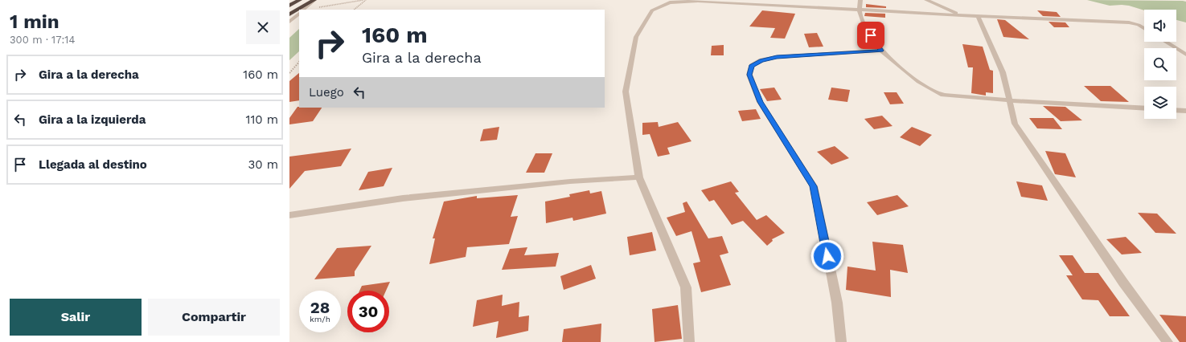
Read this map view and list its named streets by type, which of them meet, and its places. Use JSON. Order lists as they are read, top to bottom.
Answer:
{
  "page": {
    "heading": ["1 min", "300 m · 17:14"],
    "turn": ["160 m", "Gira a la derecha"],
    "list": [
      {
        "name": "Gira a la derecha",
        "value": "160 m"
      },
      {
        "name": "Gira a la izquierda",
        "value": "110 m"
      },
      {
        "name": "Llegada al destino",
        "value": "30 m"
      }
    ],
    "then": "Luego",
    "speed": "28 km/h",
    "limit": "30",
    "buttons": ["Salir", "Compartir"]
  }
}
